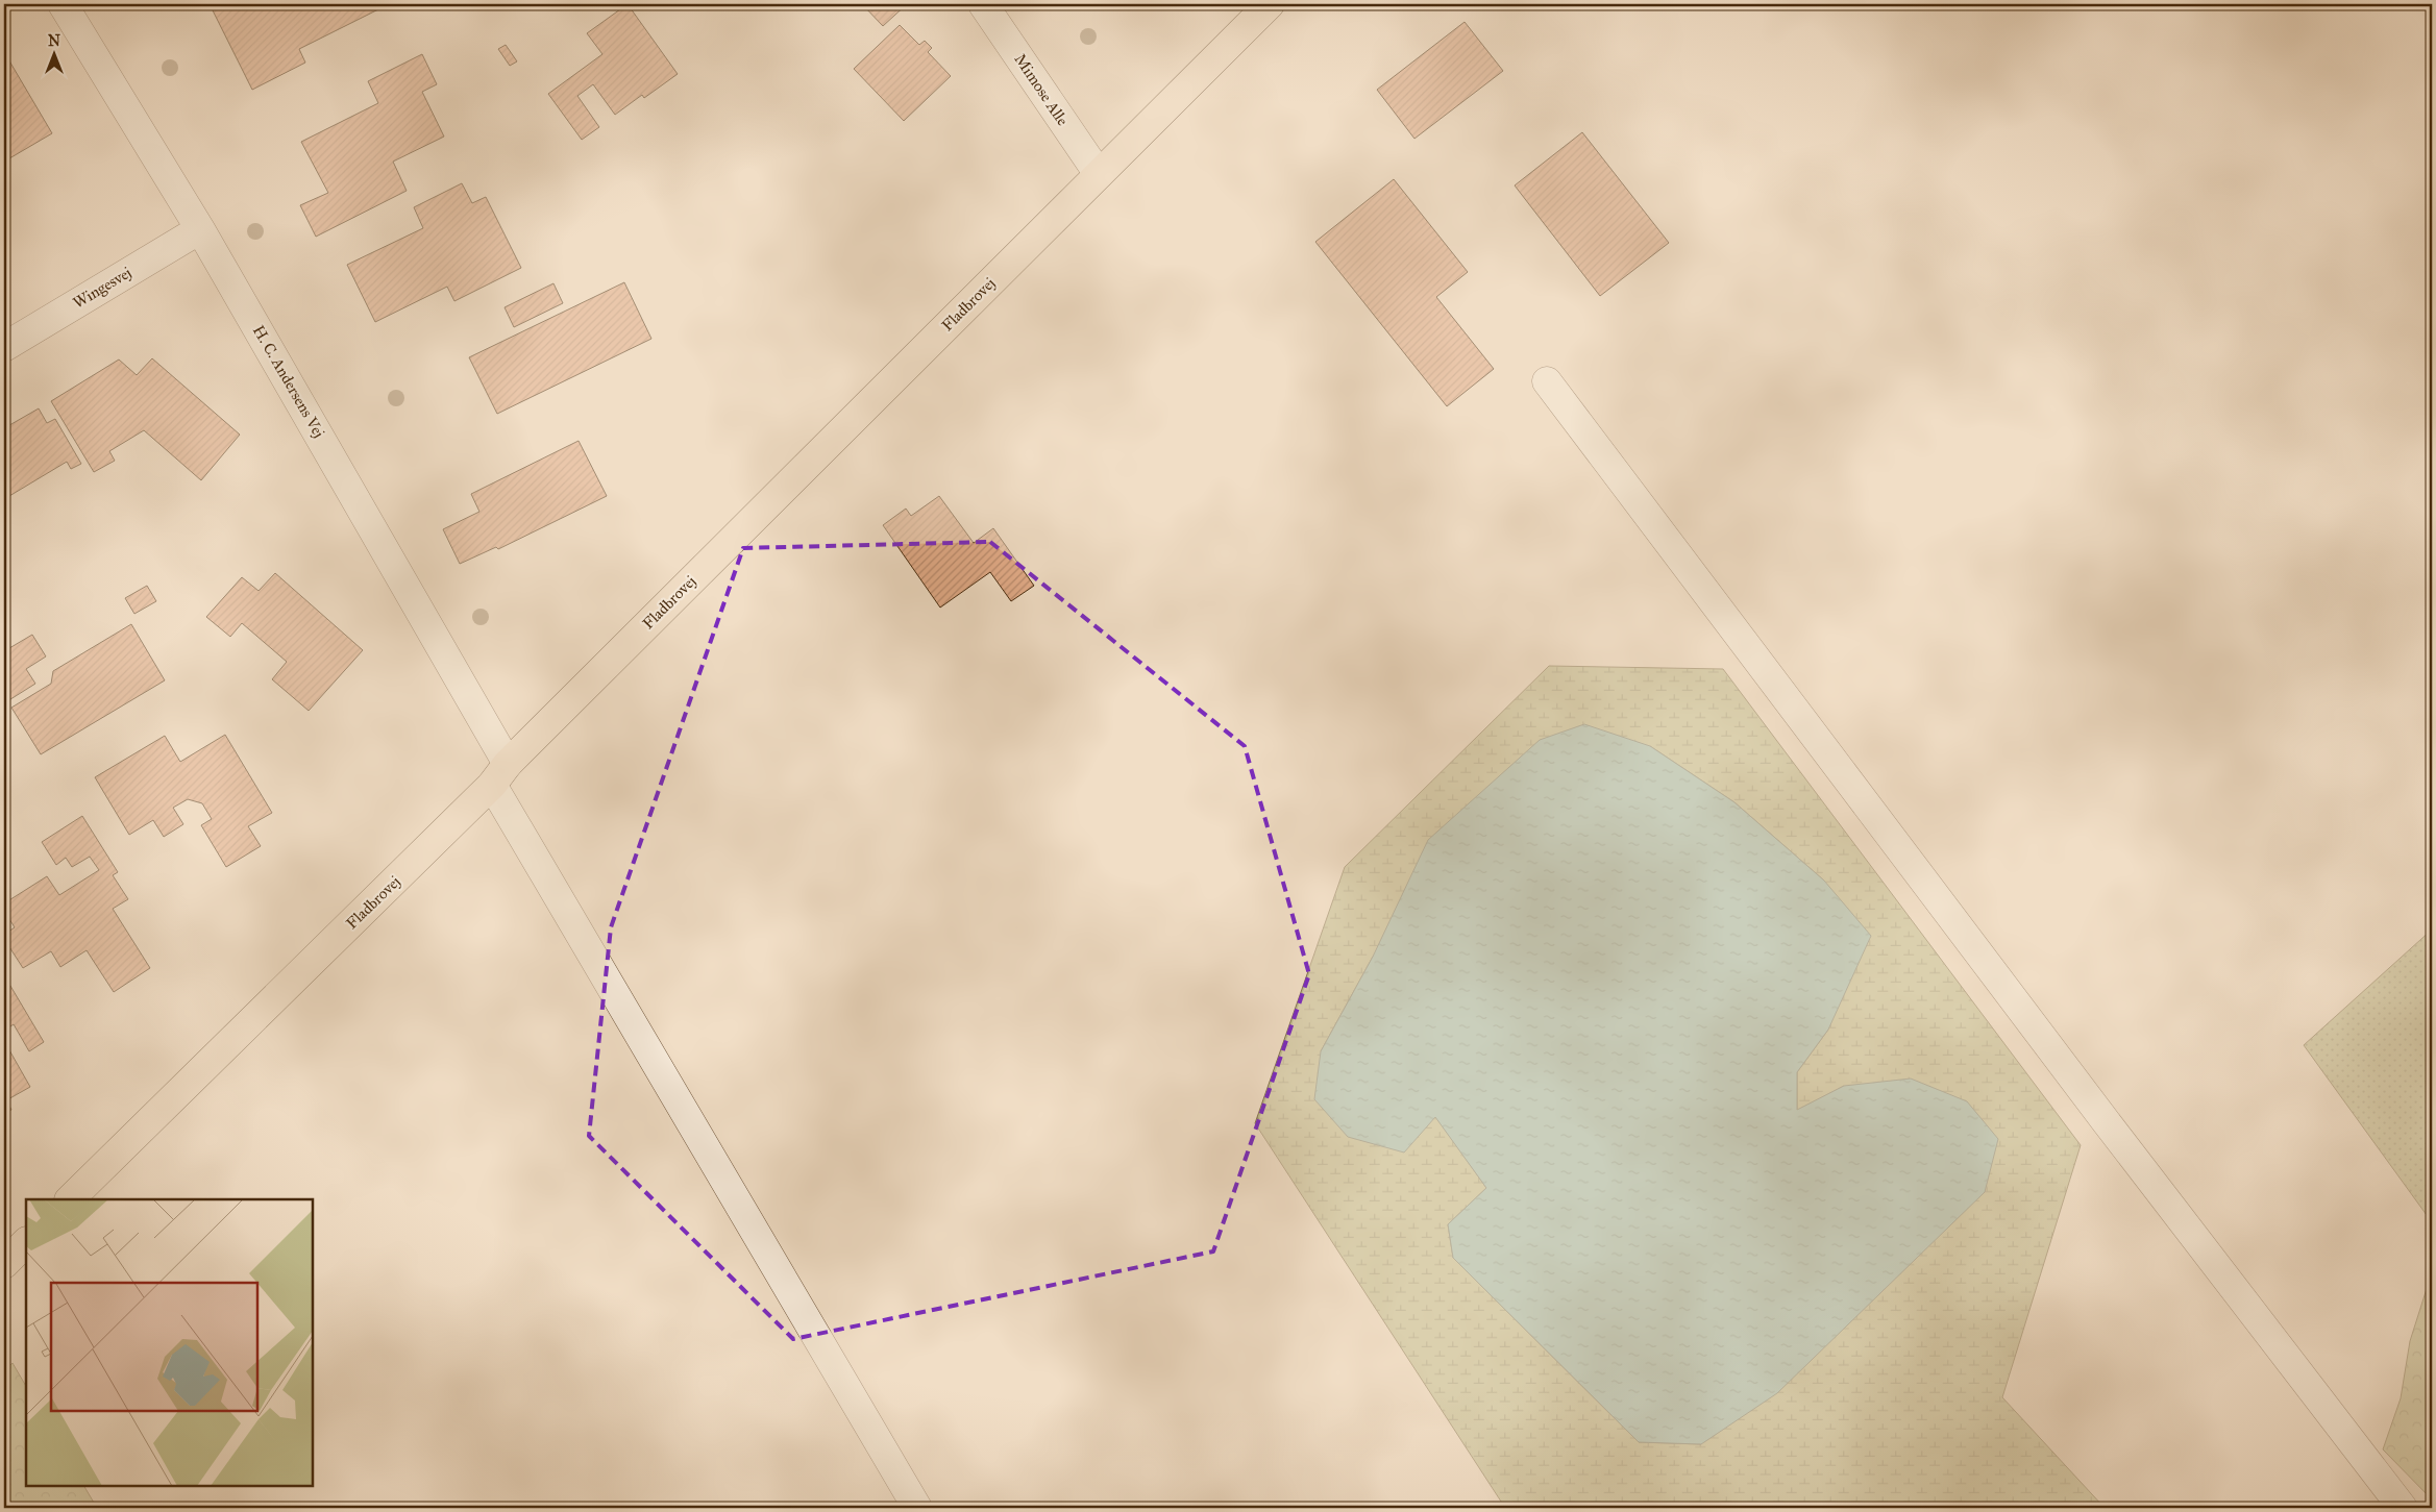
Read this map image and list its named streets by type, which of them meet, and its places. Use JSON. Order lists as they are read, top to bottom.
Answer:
{
  "streets": {
    "main road": ["Fladbrovej"],
    "street": ["Mimose Alle", "Wingesvej", "H. C. Andersens Vej"]
  },
  "crossings": [
    ["Mimose Alle", "Fladbrovej"],
    ["Wingesvej", "H. C. Andersens Vej"],
    ["Fladbrovej", "H. C. Andersens Vej"]
  ],
  "north": "top"
}
